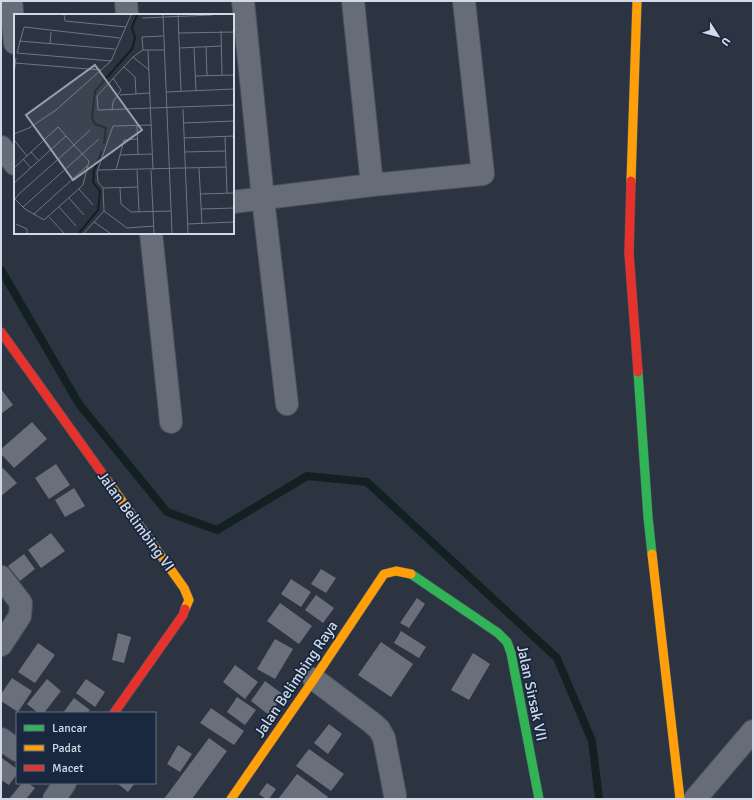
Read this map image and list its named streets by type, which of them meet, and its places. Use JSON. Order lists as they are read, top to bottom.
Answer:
{
  "streets": {
    "street": ["Jalan Belimbing VI", "Jalan Belimbing Raya", "Jalan Sirsak VII"]
  },
  "crossings": [
    ["Jalan Belimbing Raya", "Jalan Sirsak VII"]
  ],
  "legend": ["Lancar", "Padat", "Macet"],
  "north": "bottom right"
}
